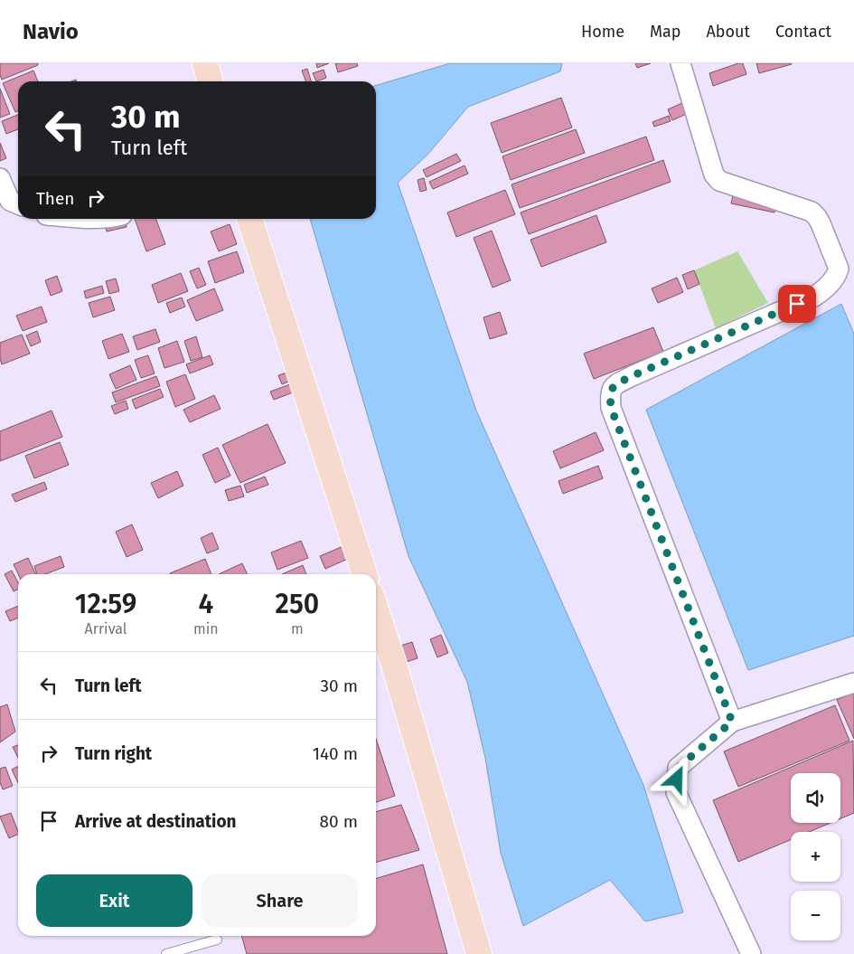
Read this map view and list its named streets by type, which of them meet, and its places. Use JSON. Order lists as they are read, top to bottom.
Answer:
{
  "page": {
    "header": "Navio",
    "nav": [
      "Home",
      "Map",
      "About",
      "Contact"
    ],
    "turn": ["30 m", "Turn left"],
    "then": "Then",
    "eta": [
      "12:59",
      "Arrival",
      "4",
      "min",
      "250",
      "m"
    ],
    "list": [
      {
        "name": "Turn left",
        "value": "30 m"
      },
      {
        "name": "Turn right",
        "value": "140 m"
      },
      {
        "name": "Arrive at destination",
        "value": "80 m"
      }
    ],
    "map_buttons": ["+", "−"],
    "buttons": ["Exit", "Share"]
  }
}
